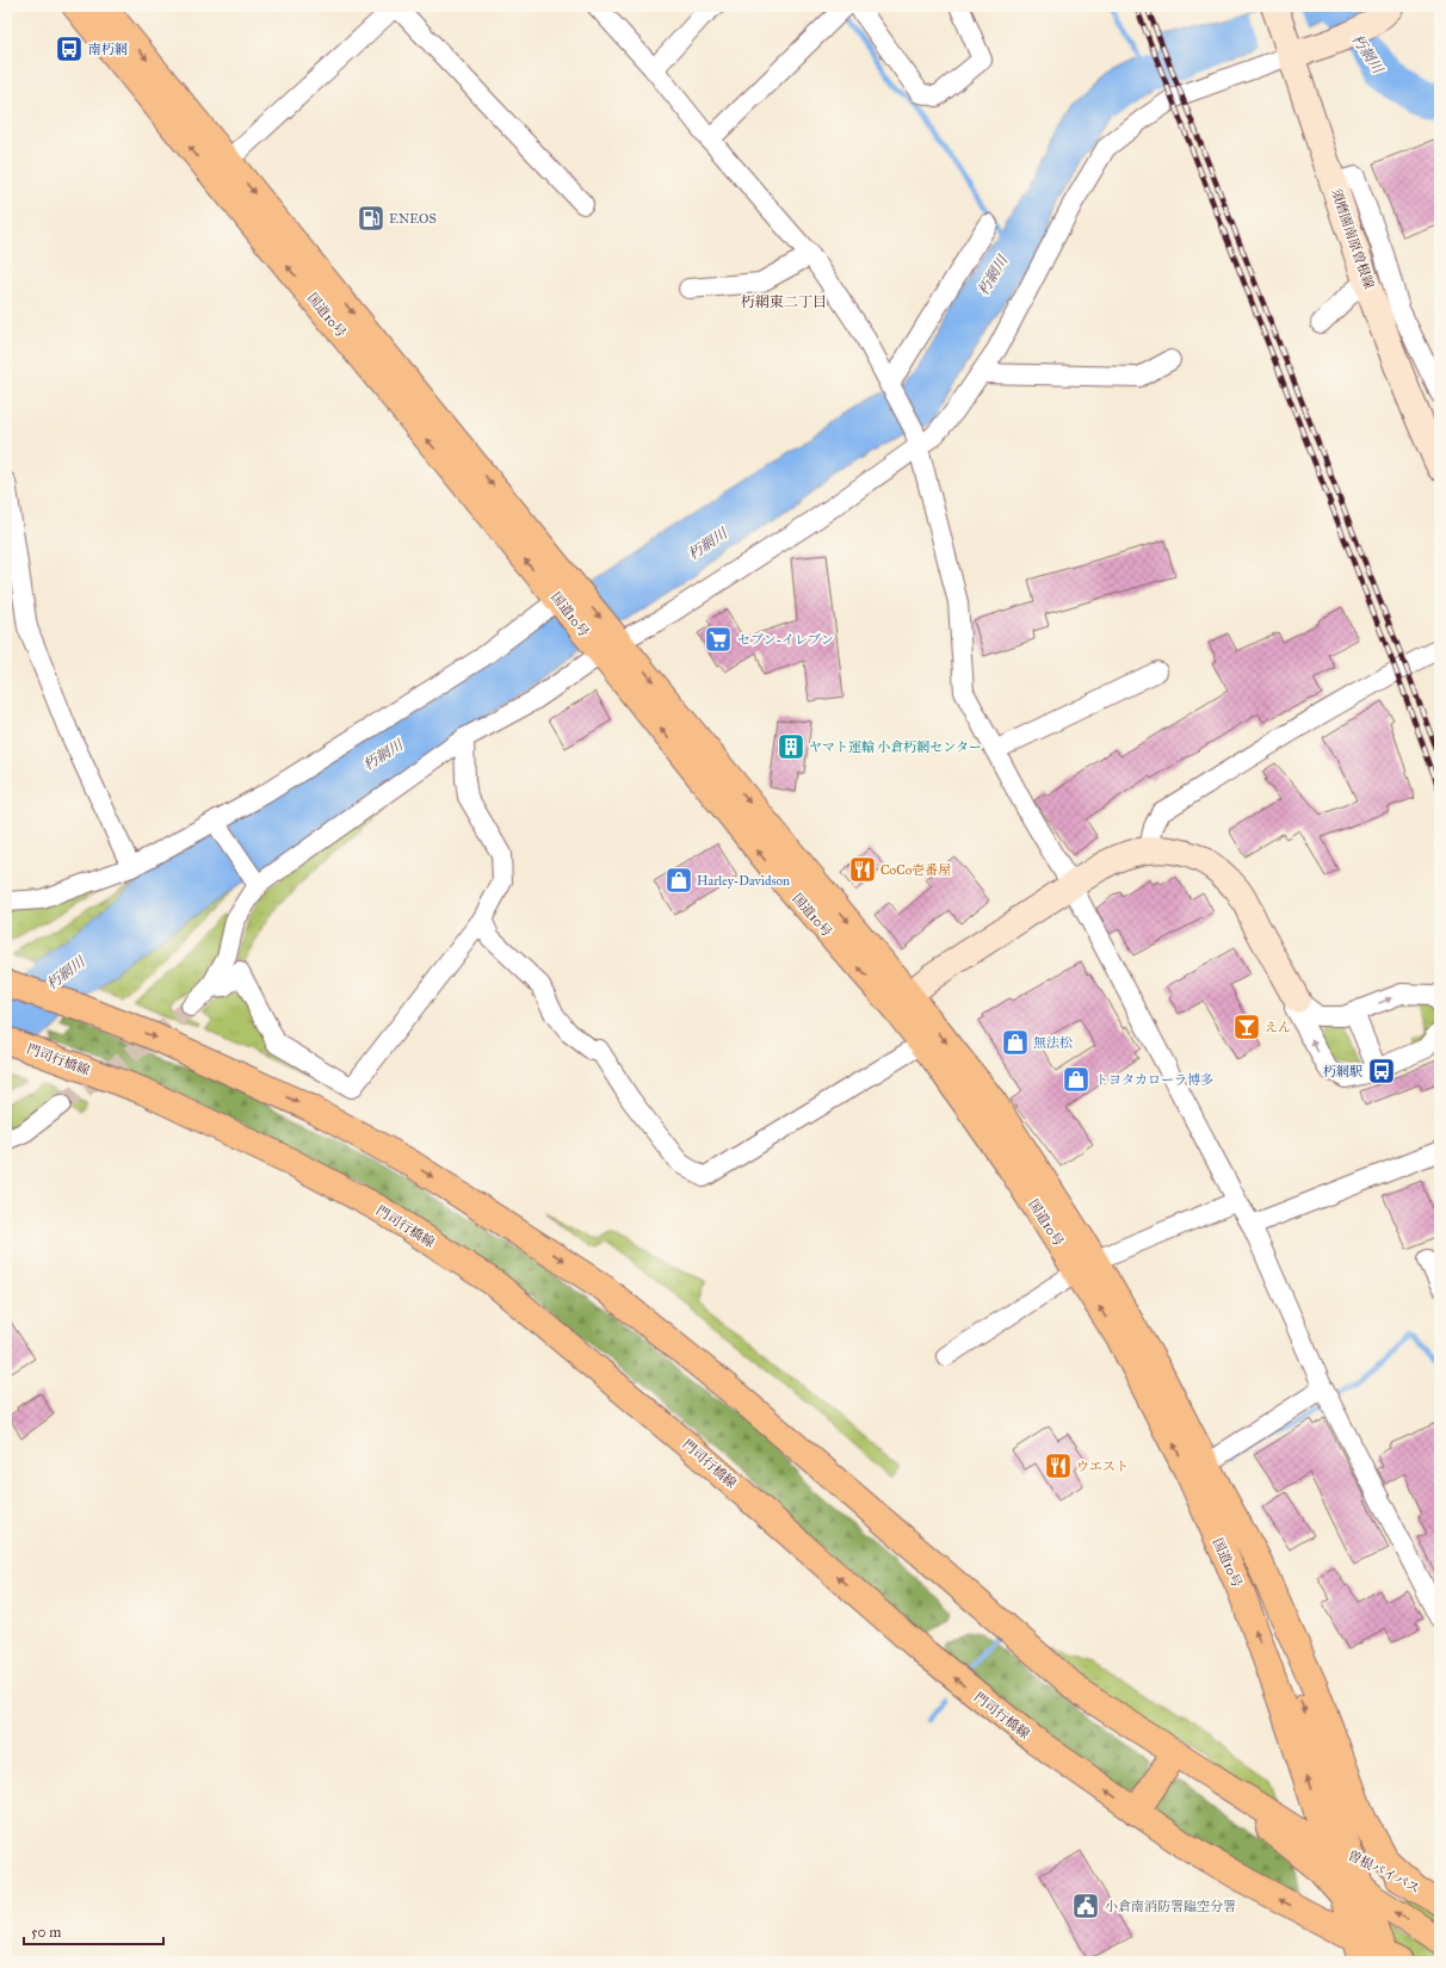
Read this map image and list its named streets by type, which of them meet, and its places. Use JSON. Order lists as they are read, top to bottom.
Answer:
{
  "streets": {
    "main road": ["国道10号", "門司行橋線", "曽根バイパス"],
    "street": ["須磨園南原曽根線"]
  },
  "crossings": [
    ["国道10号", "門司行橋線"],
    ["国道10号", "曽根バイパス"],
    ["門司行橋線", "曽根バイパス"]
  ],
  "districts": ["朽網東二丁目"],
  "water": ["朽網川"],
  "places": {
    "bus stop": ["南朽網", "朽網駅"],
    "fuel station": ["ENEOS"],
    "supermarket": ["セブン-イレブン"],
    "building": ["ヤマト運輸 小倉朽網センター"],
    "restaurant": ["CoCo壱番屋", "ウエスト"],
    "shop": ["Harley-Davidson", "無法松", "トヨタカローラ博多"],
    "bar": ["えん"],
    "public building": ["小倉南消防署臨空分署"]
  },
  "scale_bar": "50 m"
}
